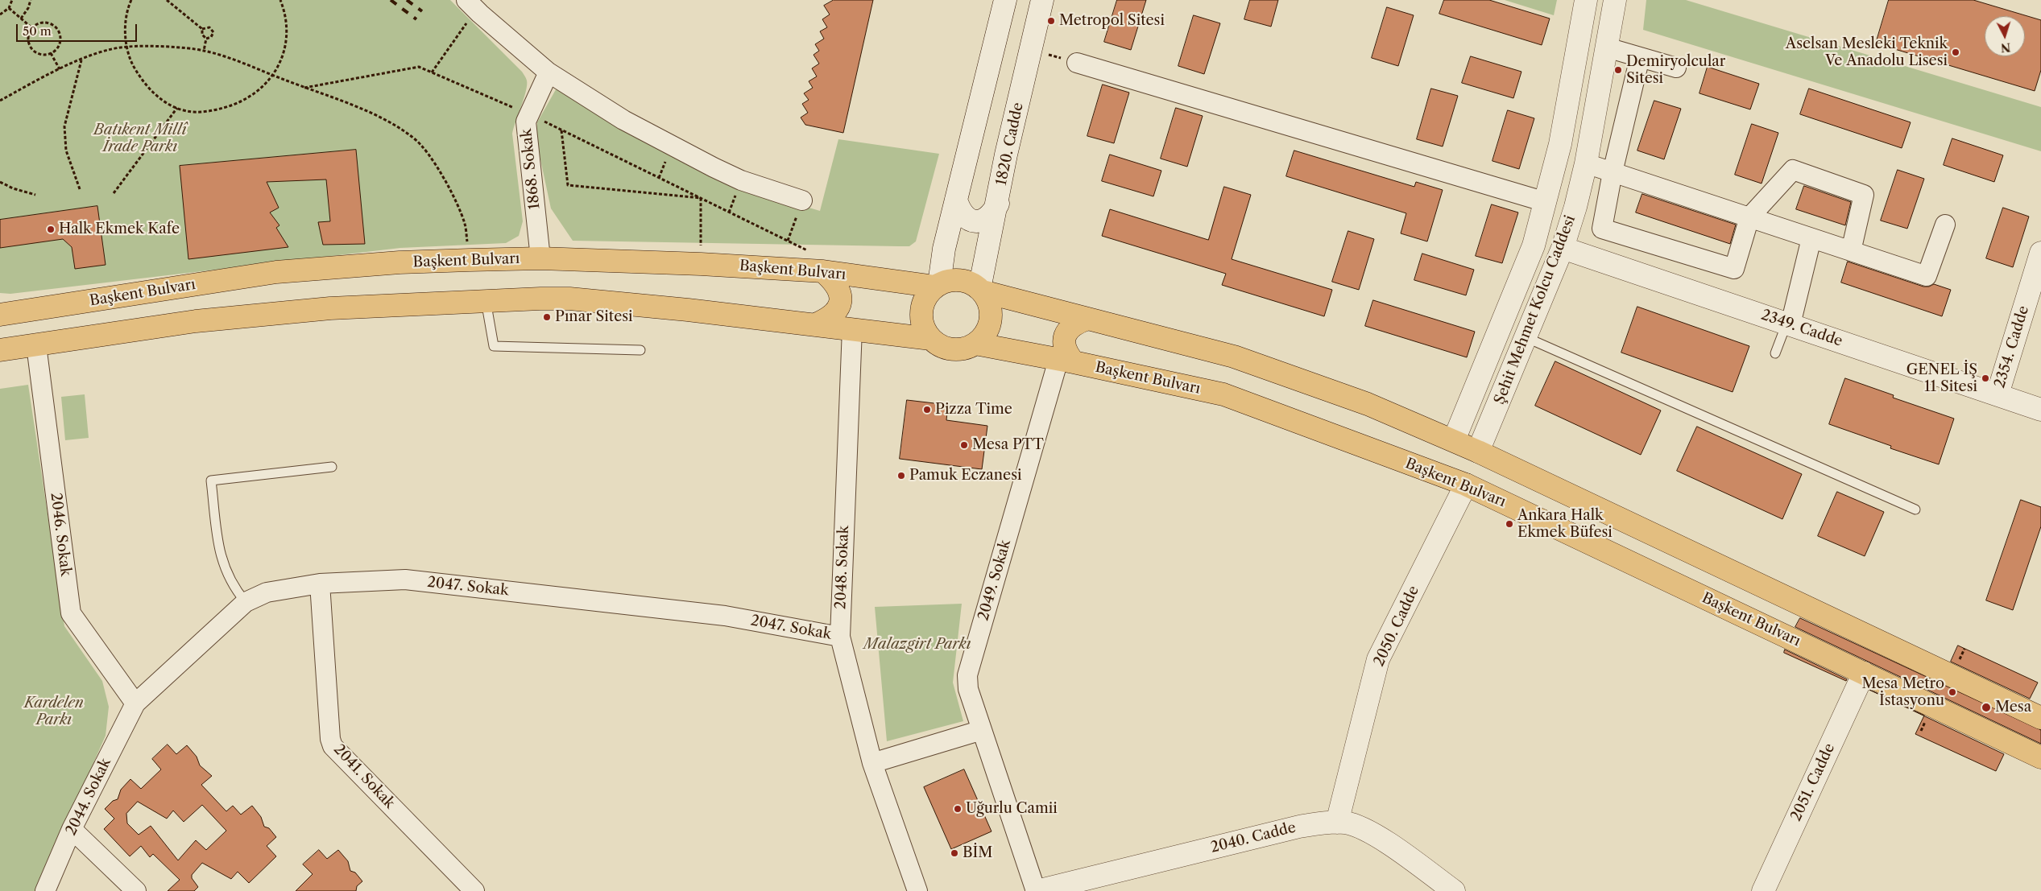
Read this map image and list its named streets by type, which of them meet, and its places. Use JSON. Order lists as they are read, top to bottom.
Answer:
{
  "streets": {
    "main road": ["Başkent Bulvarı"],
    "street": [
      "1820. Cadde",
      "1868. Sokak",
      "Şehit Mehmet Kolcu Caddesi",
      "2349. Cadde",
      "2354. Cadde",
      "2046. Sokak",
      "2048. Sokak",
      "2049. Sokak",
      "2047. Sokak",
      "2050. Cadde",
      "2041. Sokak",
      "2051. Cadde",
      "2044. Sokak",
      "2040. Cadde"
    ]
  },
  "crossings": [
    ["1820. Cadde", "Başkent Bulvarı"],
    ["1868. Sokak", "Başkent Bulvarı"],
    ["Başkent Bulvarı", "2049. Sokak"],
    ["Başkent Bulvarı", "2050. Cadde"],
    ["Başkent Bulvarı", "2051. Cadde"],
    ["Şehit Mehmet Kolcu Caddesi", "2349. Cadde"],
    ["2349. Cadde", "2354. Cadde"],
    ["2046. Sokak", "2047. Sokak"],
    ["2046. Sokak", "2044. Sokak"],
    ["2048. Sokak", "2047. Sokak"],
    ["2049. Sokak", "2040. Cadde"],
    ["2047. Sokak", "2041. Sokak"],
    ["2047. Sokak", "2044. Sokak"],
    ["2050. Cadde", "2040. Cadde"]
  ],
  "parks": ["Batıkent Millî İrade Parkı", "Malazgirt Parkı", "Kardelen Parkı"],
  "places": [
    "Metropol Sitesi",
    "Aselsan Mesleki Teknik Ve Anadolu Lisesi",
    "Demiryolcular Sitesi",
    "Halk Ekmek Kafe",
    "Pınar Sitesi",
    "GENEL İŞ 11 Sitesi",
    "Pizza Time",
    "Mesa PTT",
    "Pamuk Eczanesi",
    "Ankara Halk Ekmek Büfesi",
    "Mesa Metro İstasyonu",
    "Mesa",
    "Uğurlu Camii",
    "BİM"
  ],
  "scale_bar": "50 m",
  "north": "bottom"
}
